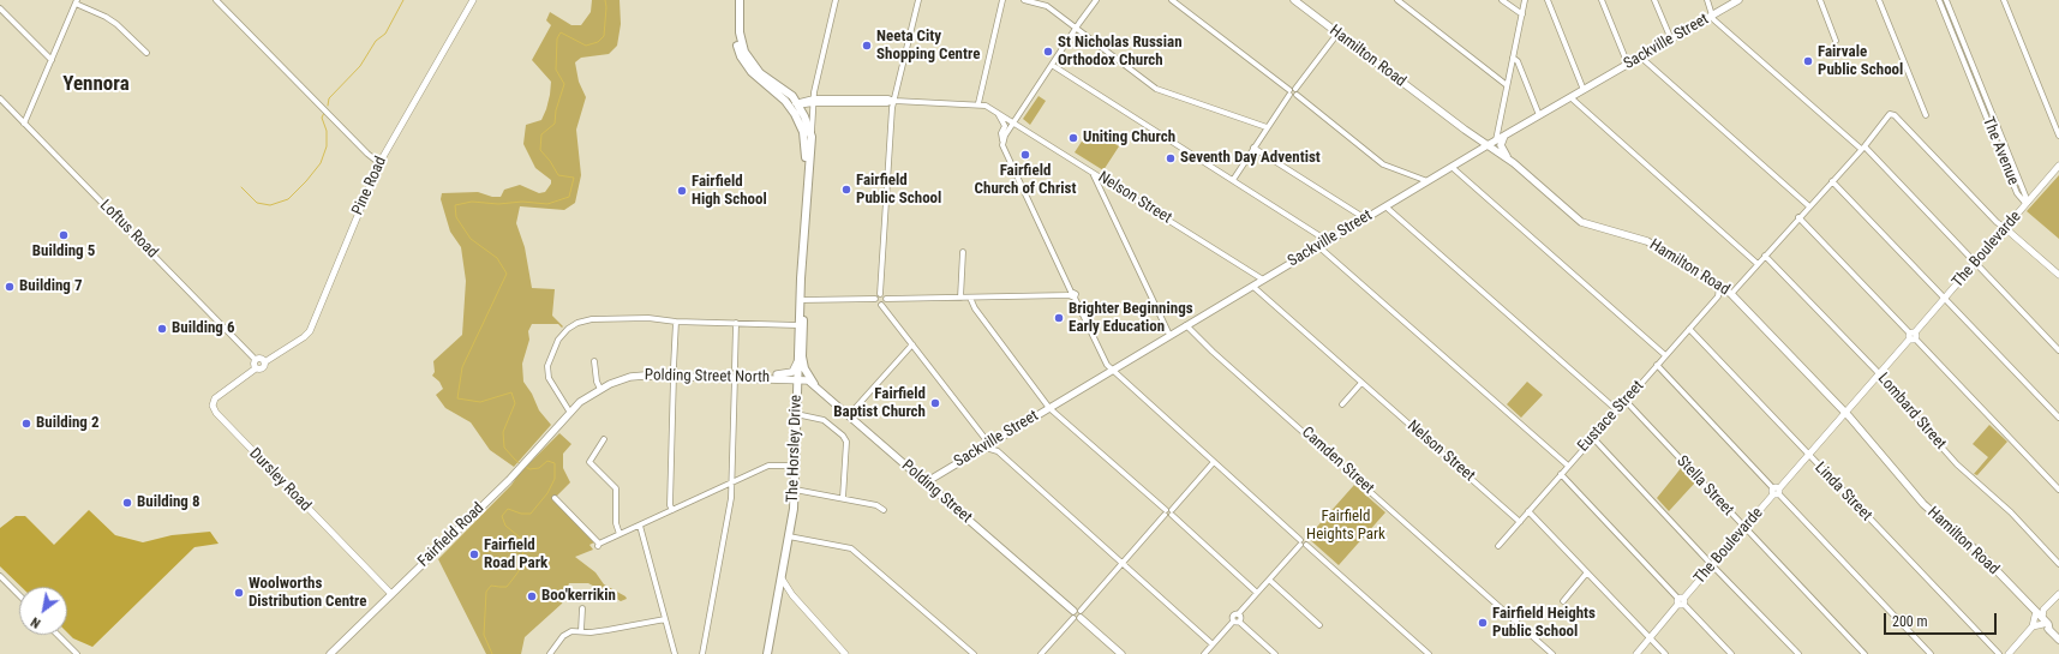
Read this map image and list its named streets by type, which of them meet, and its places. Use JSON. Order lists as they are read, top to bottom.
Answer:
{
  "streets": {
    "main road": [
      "Sackville Street",
      "Hamilton Road",
      "Polding Street North",
      "The Horsley Drive",
      "Polding Street",
      "Fairfield Road"
    ],
    "street": [
      "The Avenue",
      "Pine Road",
      "Nelson Street",
      "Loftus Road",
      "The Boulevarde",
      "Lombard Street",
      "Eustace Street",
      "Camden Street",
      "Dursley Road",
      "Stella Street",
      "Linda Street"
    ]
  },
  "crossings": [
    ["Sackville Street", "Hamilton Road"],
    ["Sackville Street", "Nelson Street"],
    ["Sackville Street", "Camden Street"],
    ["Sackville Street", "Polding Street"],
    ["Hamilton Road", "The Boulevarde"],
    ["The Avenue", "The Boulevarde"],
    ["Pine Road", "Loftus Road"],
    ["Pine Road", "Dursley Road"],
    ["Nelson Street", "Eustace Street"],
    ["Nelson Street", "The Horsley Drive"],
    ["Loftus Road", "Dursley Road"],
    ["The Boulevarde", "Lombard Street"],
    ["The Boulevarde", "Stella Street"],
    ["The Boulevarde", "Linda Street"],
    ["Polding Street North", "The Horsley Drive"],
    ["Polding Street North", "Polding Street"],
    ["Polding Street North", "Fairfield Road"],
    ["Eustace Street", "Stella Street"],
    ["Eustace Street", "Linda Street"],
    ["The Horsley Drive", "Polding Street"],
    ["Dursley Road", "Fairfield Road"]
  ],
  "districts": ["Yennora"],
  "parks": ["Fairfield Heights Park"],
  "places": [
    "Neeta City Shopping Centre",
    "St Nicholas Russian Orthodox Church",
    "Fairvale Public School",
    "Uniting Church",
    "Fairfield Church of Christ",
    "Seventh Day Adventist",
    "Fairfield Public School",
    "Fairfield High School",
    "Building 5",
    "Building 7",
    "Brighter Beginnings Early Education",
    "Building 6",
    "Fairfield Baptist Church",
    "Building 2",
    "Building 8",
    "Fairfield Road Park",
    "Woolworths Distribution Centre",
    "Boo'kerrikin",
    "Fairfield Heights Public School"
  ],
  "scale_bar": "200 m",
  "north": "bottom left"
}
